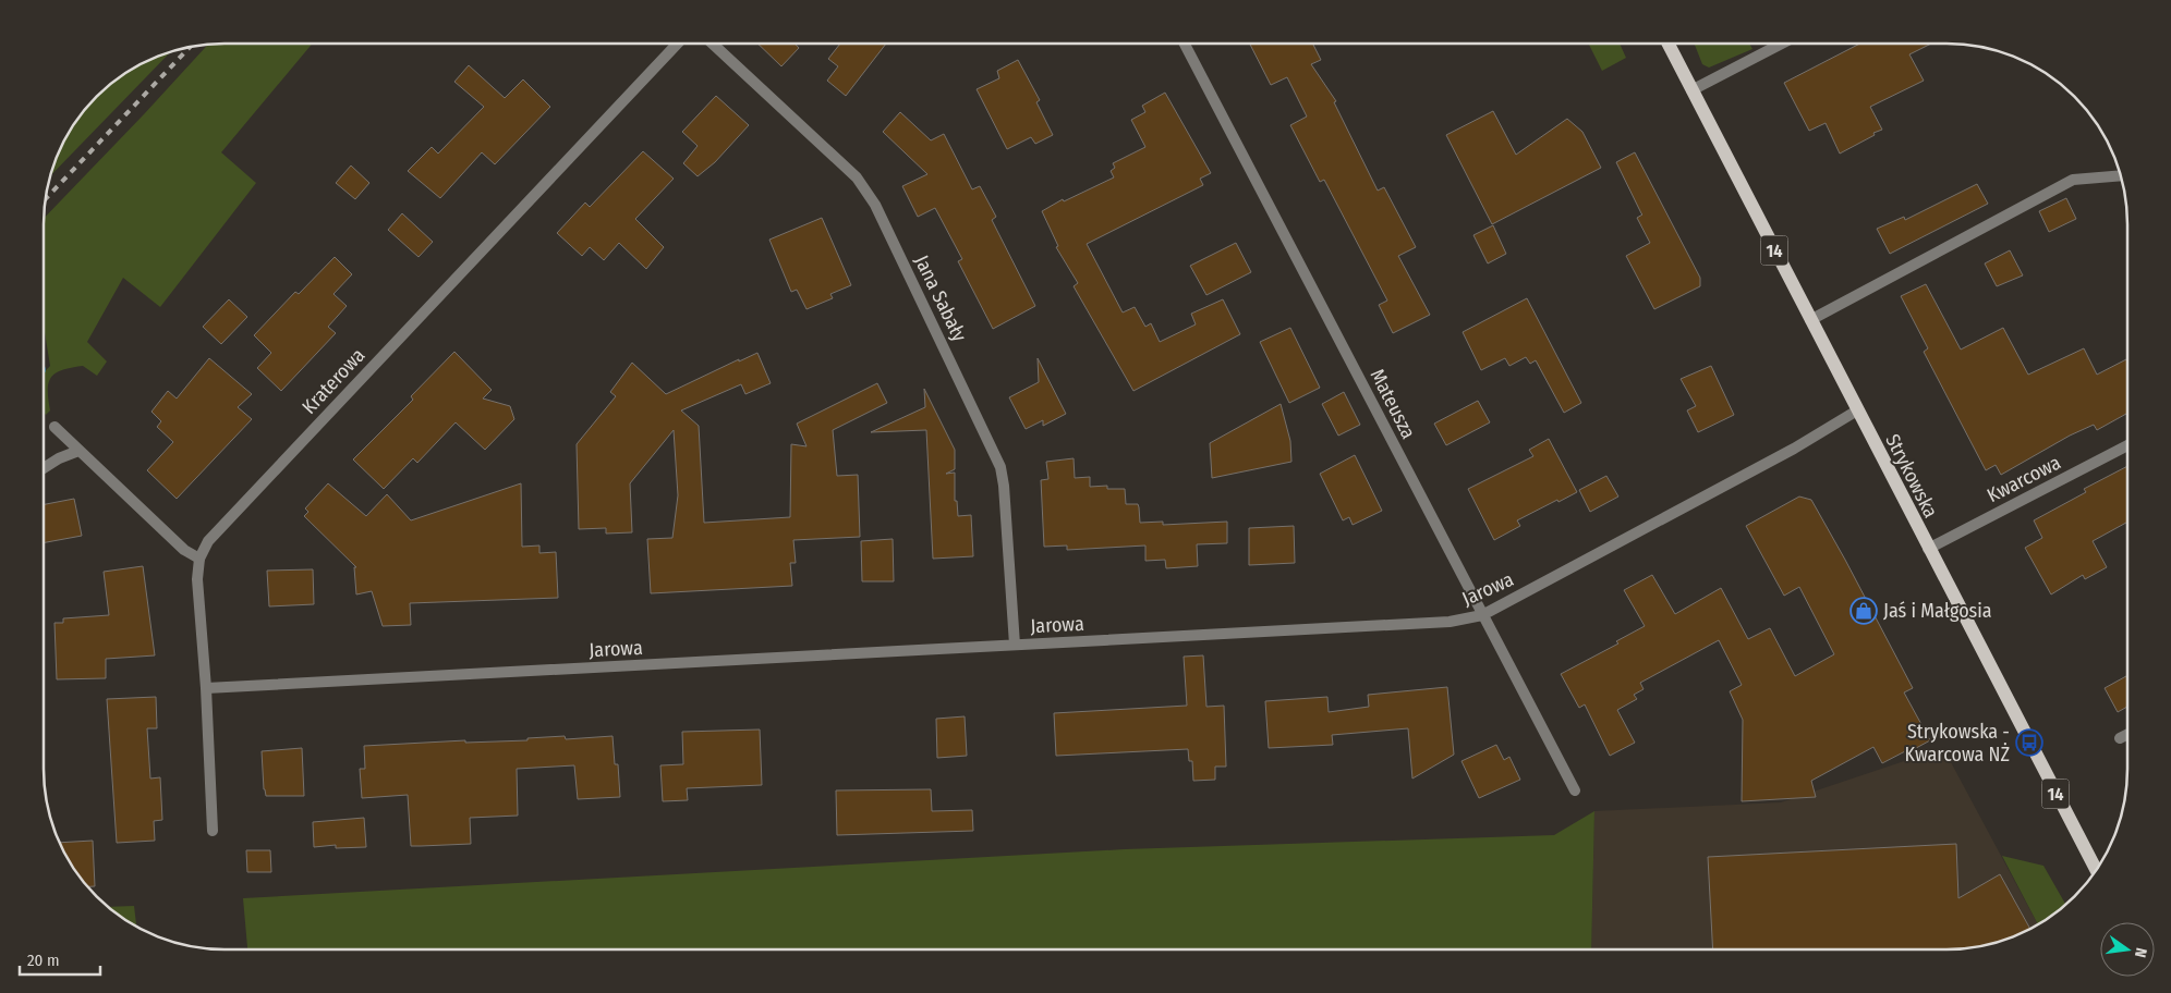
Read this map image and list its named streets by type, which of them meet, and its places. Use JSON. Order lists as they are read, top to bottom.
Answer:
{
  "streets": {
    "main road": ["14", "Strykowska"],
    "street": [
      "Jana Sabały",
      "Kraterowa",
      "Mateusza",
      "Kwarcowa",
      "Jarowa"
    ]
  },
  "crossings": [
    ["Jana Sabały", "Jarowa"],
    ["Kraterowa", "Jarowa"],
    ["Mateusza", "Jarowa"],
    ["Strykowska", "Kwarcowa"],
    ["Strykowska", "Jarowa"]
  ],
  "places": {
    "shop": ["Jaś i Małgosia"],
    "bus stop": ["Strykowska - Kwarcowa NŻ"]
  },
  "scale_bar": "20 m",
  "north": "right"
}
